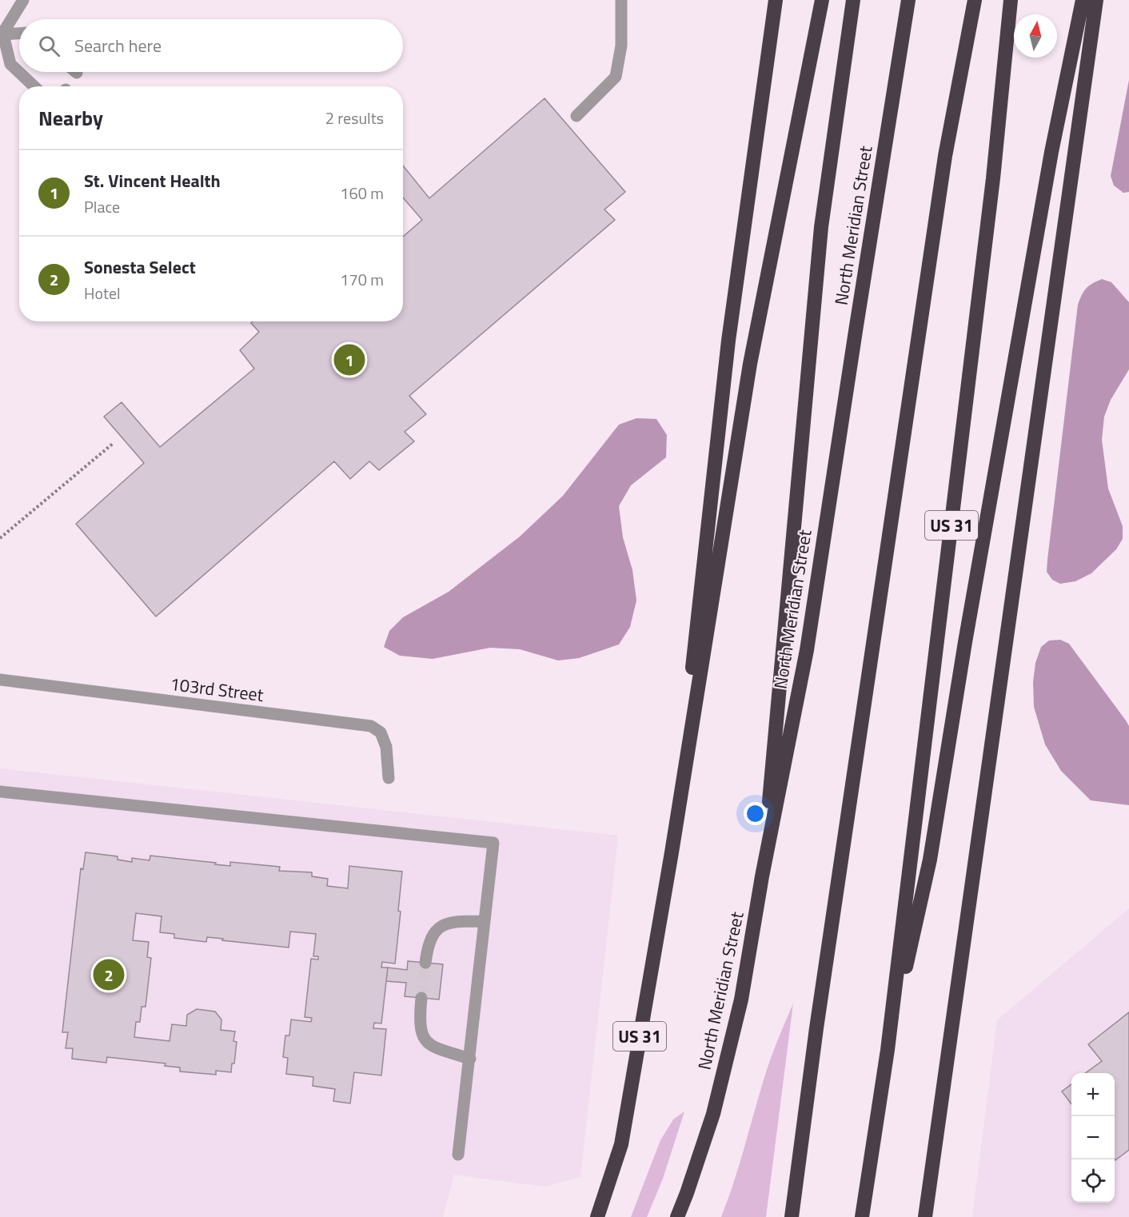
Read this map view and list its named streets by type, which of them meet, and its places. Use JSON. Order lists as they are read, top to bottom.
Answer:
{
  "streets": {
    "highway": ["North Meridian Street", "US 31"],
    "street": ["103rd Street"]
  },
  "north": "top",
  "page": {
    "search": "Search here",
    "heading": ["Nearby", "2 results"],
    "list": [
      {
        "mark": "1",
        "name": "St. Vincent Health",
        "note": "Place",
        "value": "160 m"
      },
      {
        "mark": "2",
        "name": "Sonesta Select",
        "note": "Hotel",
        "value": "170 m"
      }
    ],
    "pins": ["1", "2"],
    "map_buttons": ["+", "−"]
  }
}
